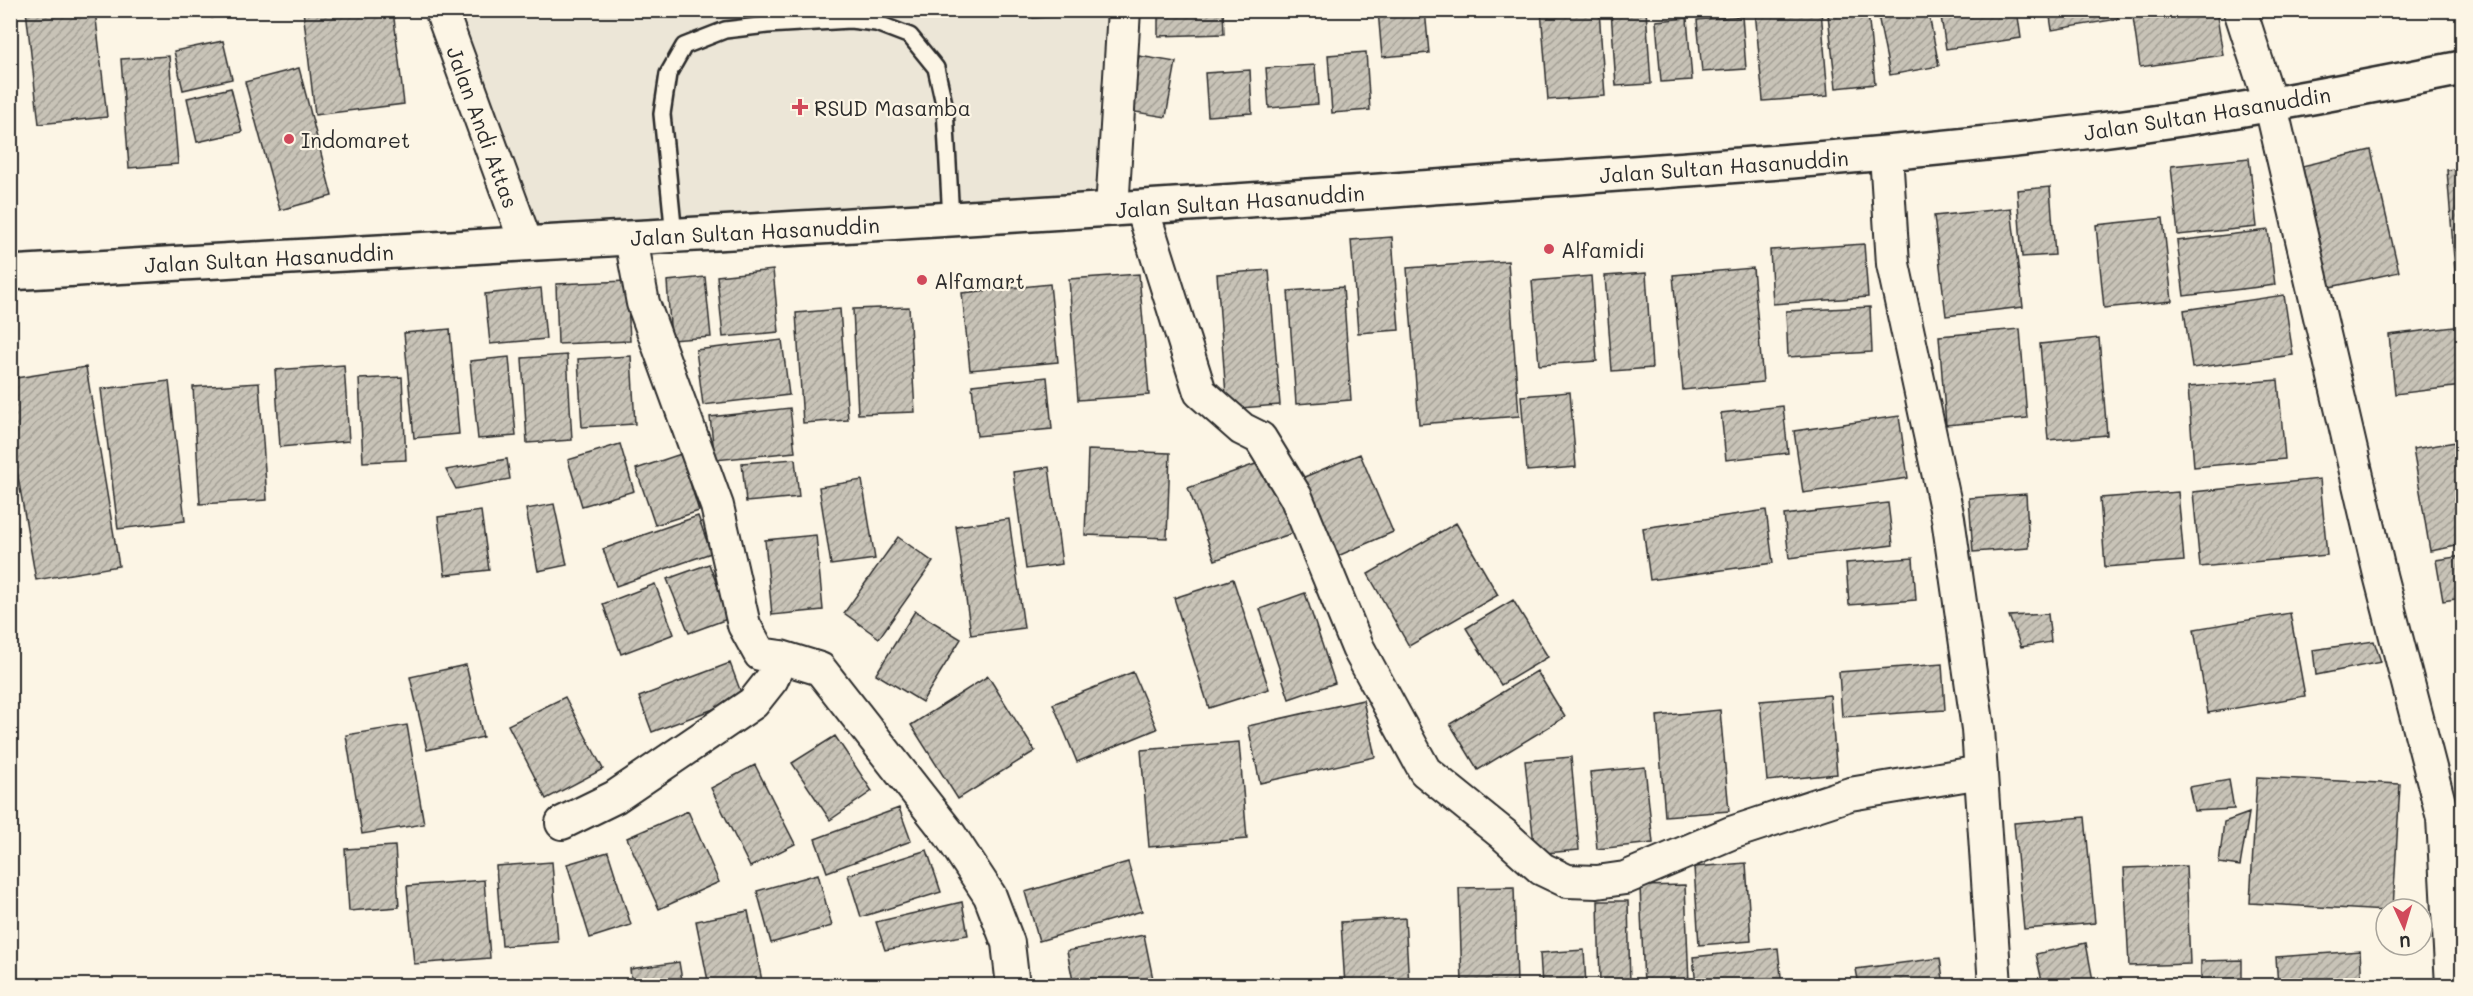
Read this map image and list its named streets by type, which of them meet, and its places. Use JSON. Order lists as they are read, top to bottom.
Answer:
{
  "streets": {
    "highway": ["Jalan Sultan Hasanuddin"],
    "street": ["Jalan Andi Attas"]
  },
  "crossings": [
    ["Jalan Sultan Hasanuddin", "Jalan Andi Attas"]
  ],
  "places": {
    "health": ["RSUD Masamba"],
    "other": ["Indomaret", "Alfamidi", "Alfamart"]
  },
  "north": "bottom"
}
